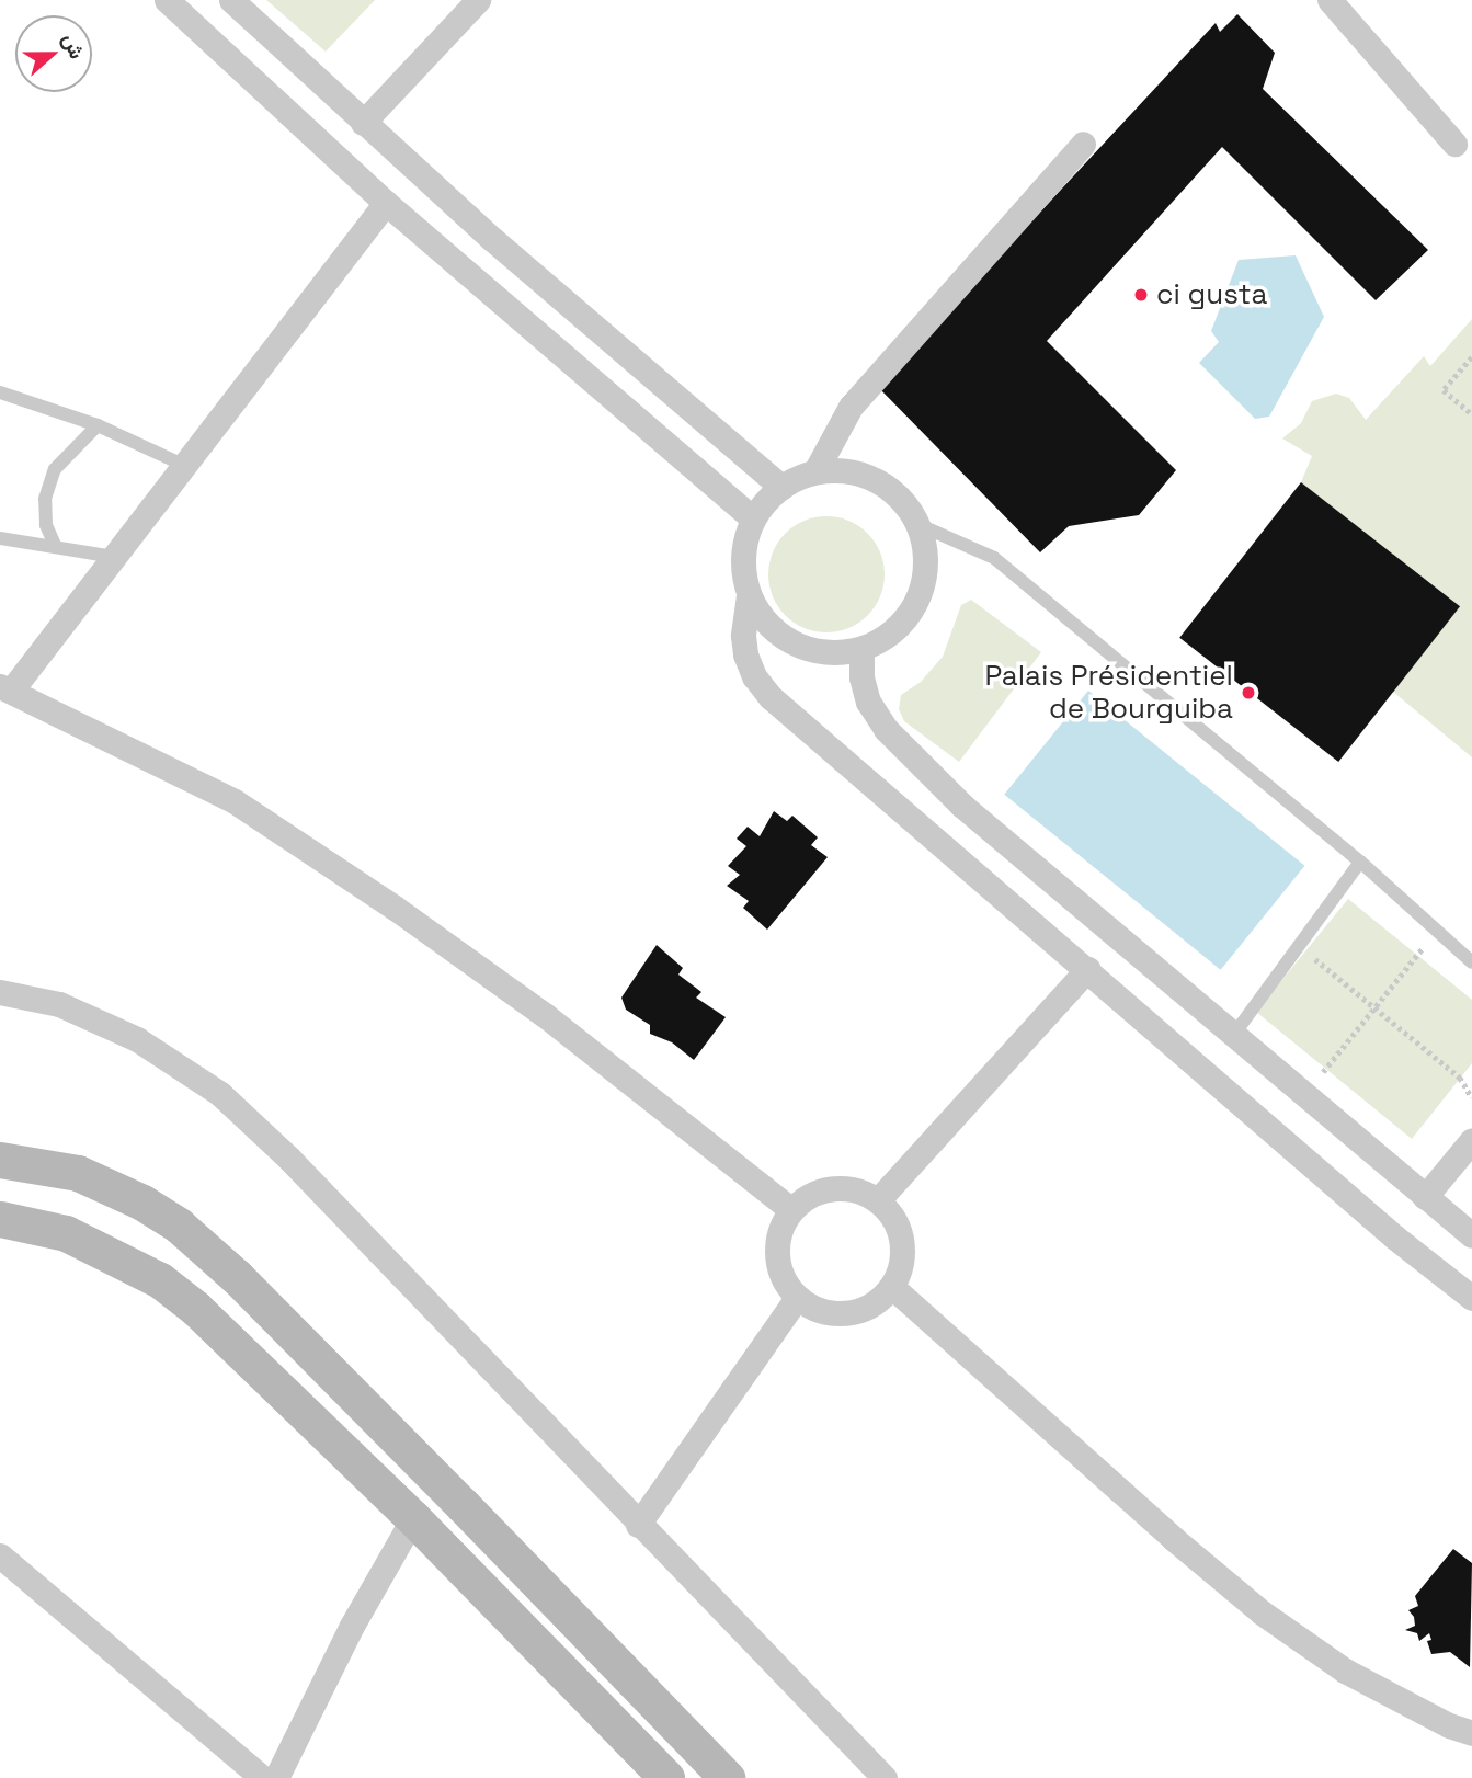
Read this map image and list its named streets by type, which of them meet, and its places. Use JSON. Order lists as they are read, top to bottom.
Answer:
{
  "places": ["ci gusta", "Palais Présidentiel de Bourguiba"],
  "north": "right"
}
